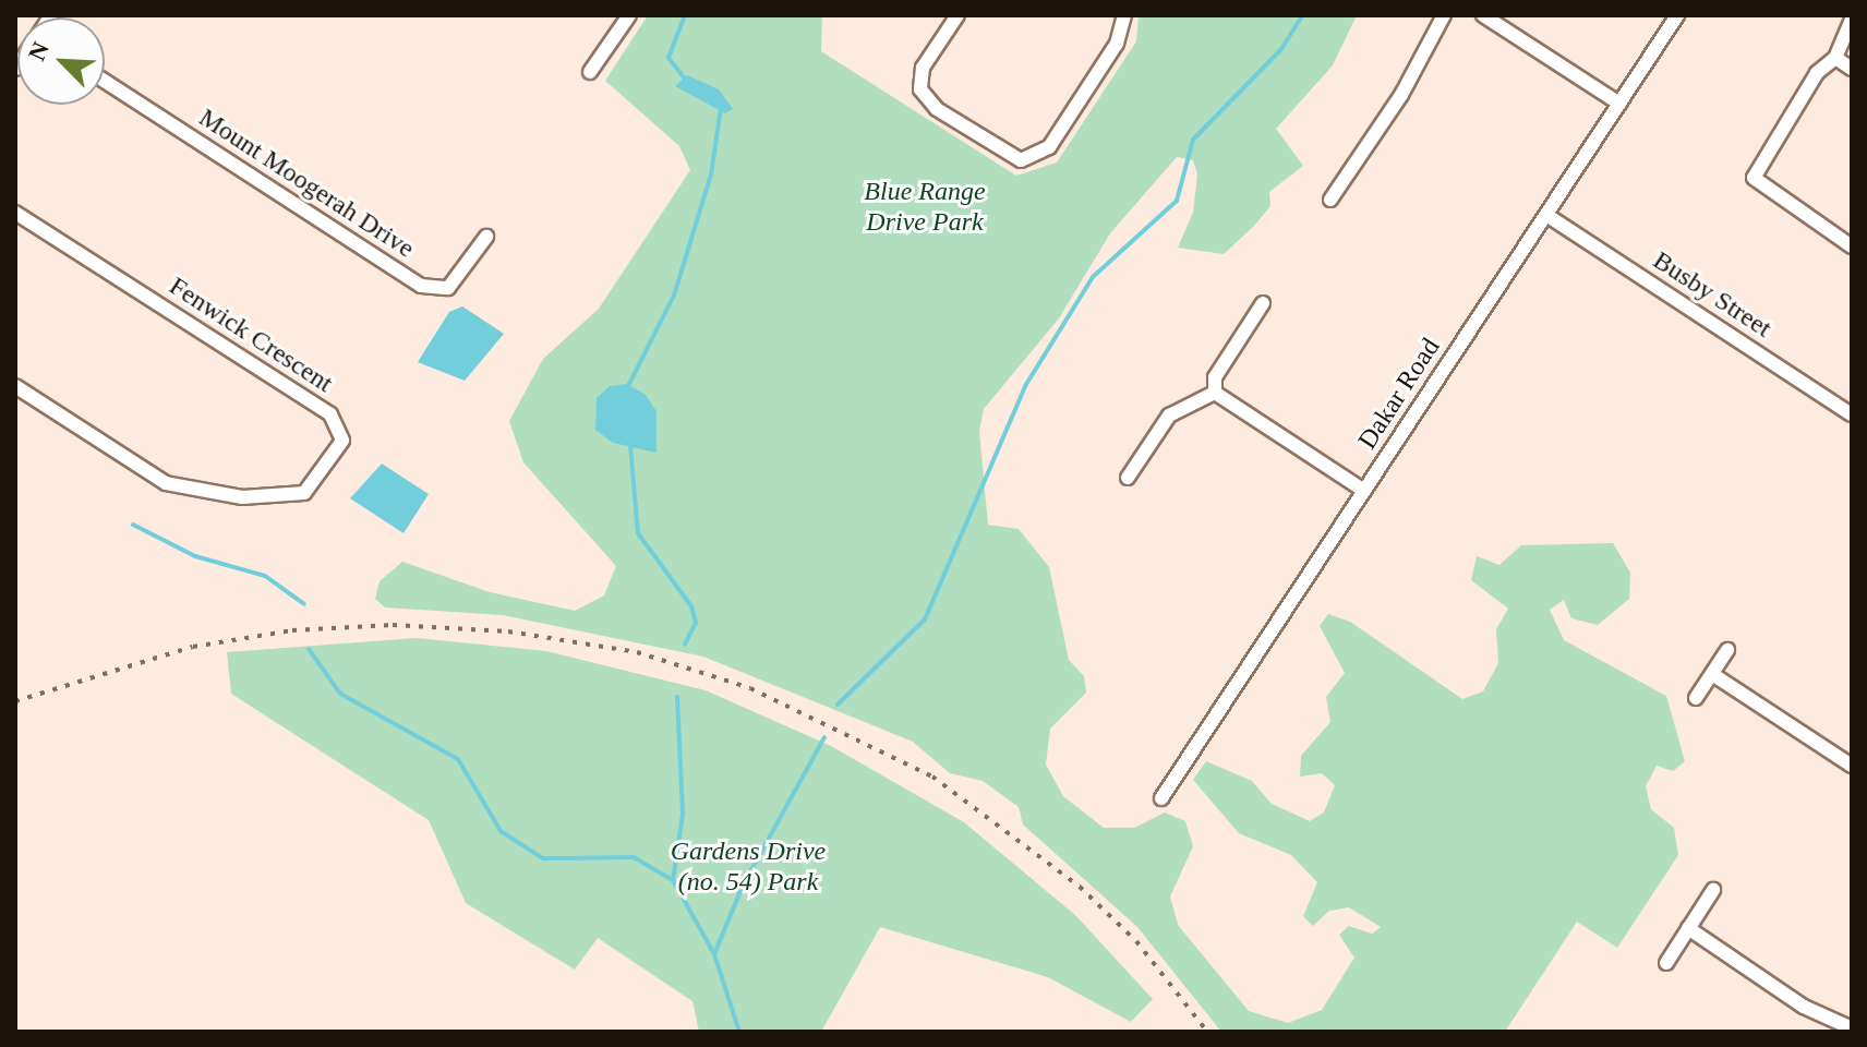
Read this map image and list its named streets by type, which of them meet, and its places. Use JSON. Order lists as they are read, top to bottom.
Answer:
{
  "streets": {
    "street": [
      "Mount Moogerah Drive",
      "Busby Street",
      "Fenwick Crescent",
      "Dakar Road"
    ]
  },
  "crossings": [
    ["Busby Street", "Dakar Road"]
  ],
  "parks": ["Blue Range Drive Park", "Gardens Drive (no. 54) Park"],
  "north": "top left"
}
